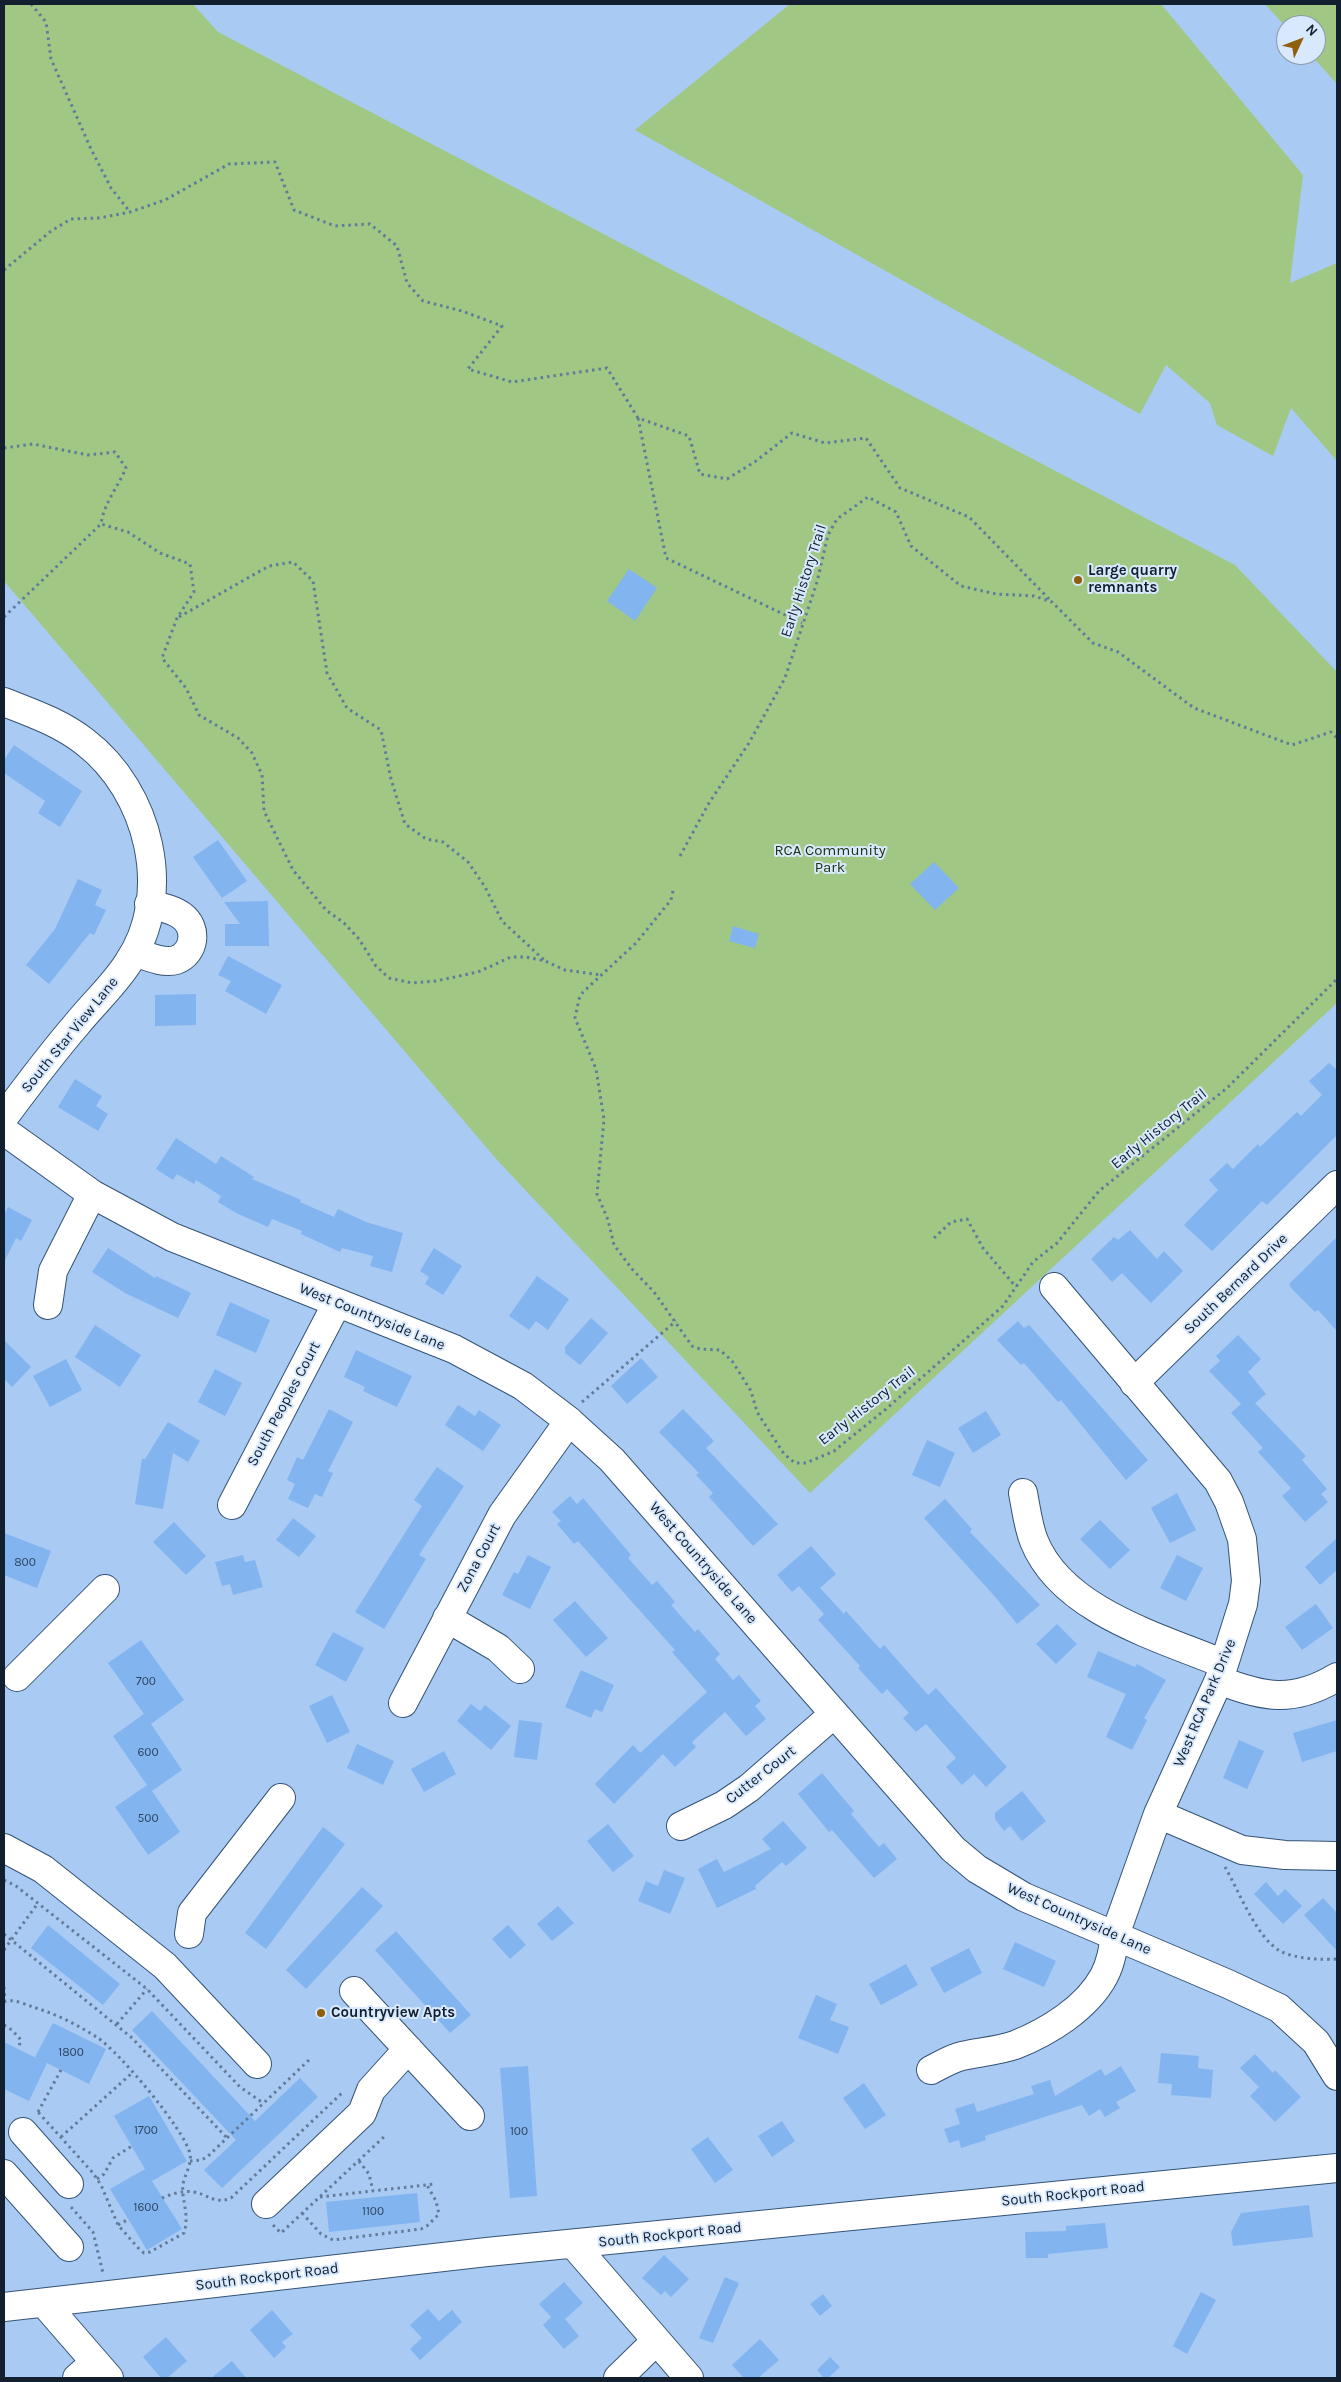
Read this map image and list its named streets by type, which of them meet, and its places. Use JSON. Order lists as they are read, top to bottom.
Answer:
{
  "streets": {
    "street": [
      "South Star View Lane",
      "South Bernard Drive",
      "West Countryside Lane",
      "South Peoples Court",
      "Zona Court",
      "West RCA Park Drive",
      "Cutter Court",
      "South Rockport Road"
    ],
    "path": ["Early History Trail"]
  },
  "crossings": [
    ["South Bernard Drive", "West RCA Park Drive"],
    ["West Countryside Lane", "South Peoples Court"],
    ["West Countryside Lane", "Zona Court"],
    ["West Countryside Lane", "West RCA Park Drive"],
    ["West Countryside Lane", "Cutter Court"]
  ],
  "parks": ["RCA Community Park"],
  "places": ["Large quarry remnants", "Countryview Apts"],
  "house_numbers": [
    "800",
    "700",
    "600",
    "500",
    "1800",
    "1700",
    "100",
    "1600",
    "1100"
  ],
  "north": "top right"
}
